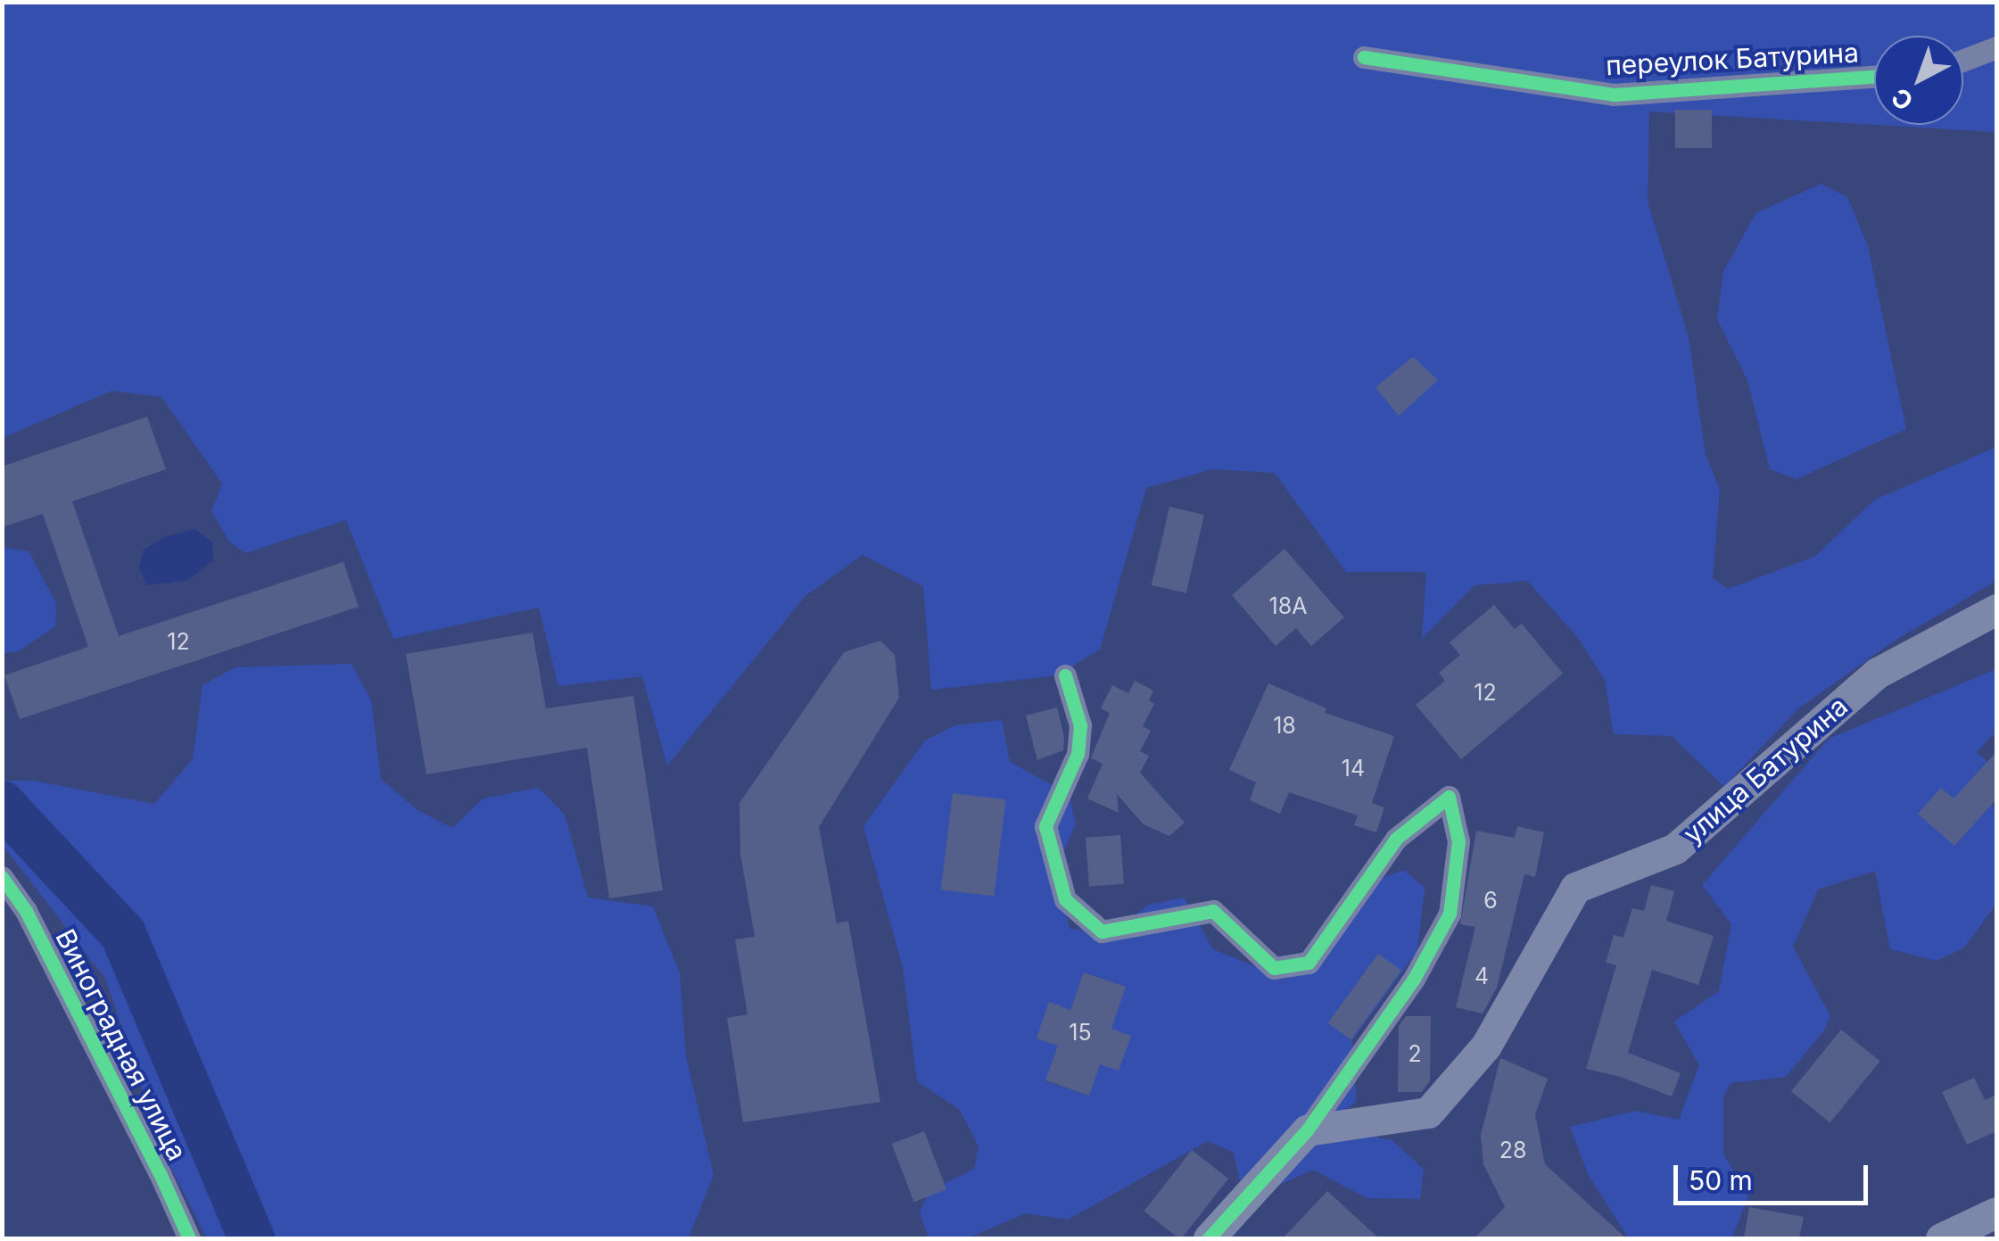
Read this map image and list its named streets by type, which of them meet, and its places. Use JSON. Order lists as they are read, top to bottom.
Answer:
{
  "streets": {
    "street": ["переулок Батурина", "улица Батурина", "Виноградная улица"]
  },
  "house_numbers": [
    "18А",
    "12",
    "12",
    "18",
    "14",
    "6",
    "4",
    "15",
    "2",
    "28"
  ],
  "scale_bar": "50 m",
  "north": "bottom left"
}
